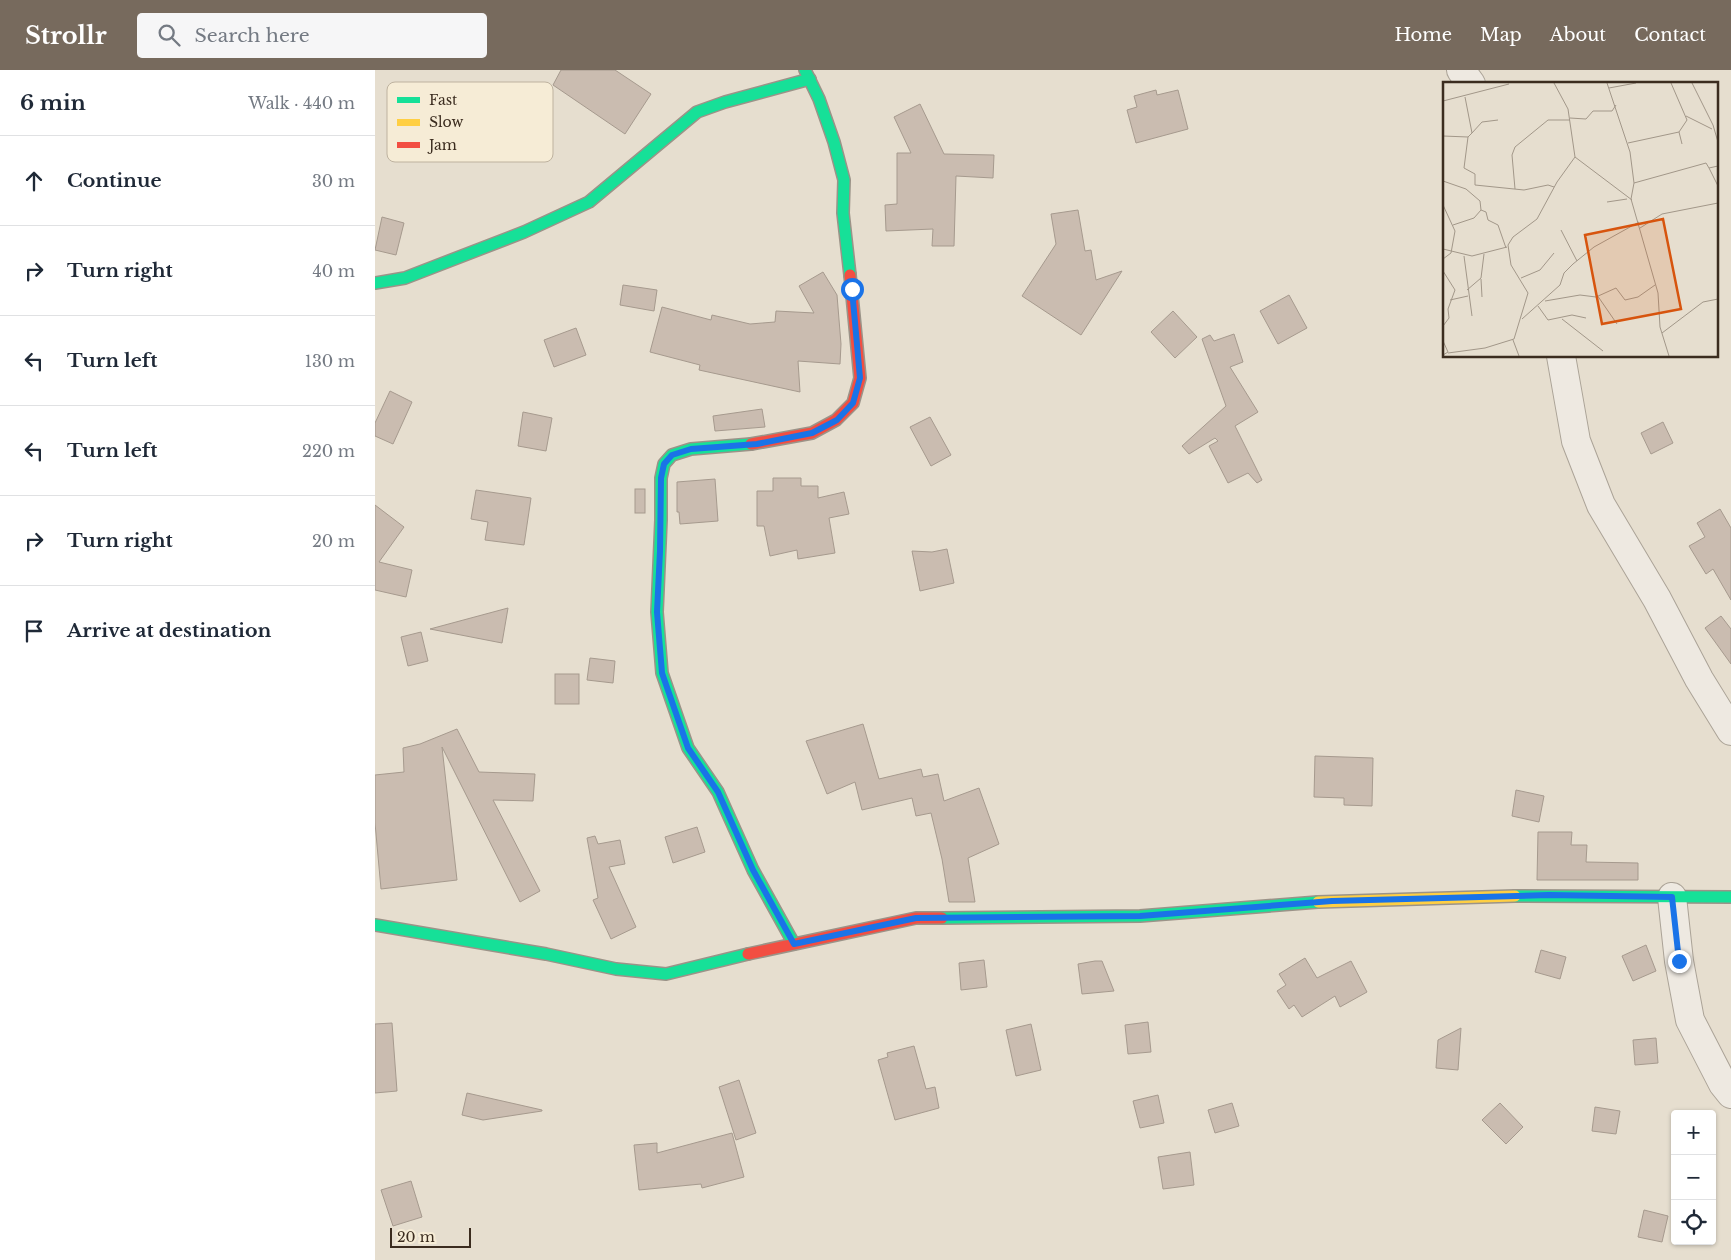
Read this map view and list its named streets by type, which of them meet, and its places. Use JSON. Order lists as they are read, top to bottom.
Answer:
{
  "legend": ["Fast", "Slow", "Jam"],
  "scale_bar": "20 m",
  "page": {
    "header": "Strollr",
    "search": "Search here",
    "nav": [
      "Home",
      "Map",
      "About",
      "Contact"
    ],
    "heading": ["6 min", "Walk · 440 m"],
    "list": [
      ["Continue", "30 m"],
      ["Turn right", "40 m"],
      ["Turn left", "130 m"],
      ["Turn left", "220 m"],
      ["Turn right", "20 m"],
      "Arrive at destination"
    ],
    "map_buttons": ["+", "−"],
    "scale": "20 m"
  }
}
